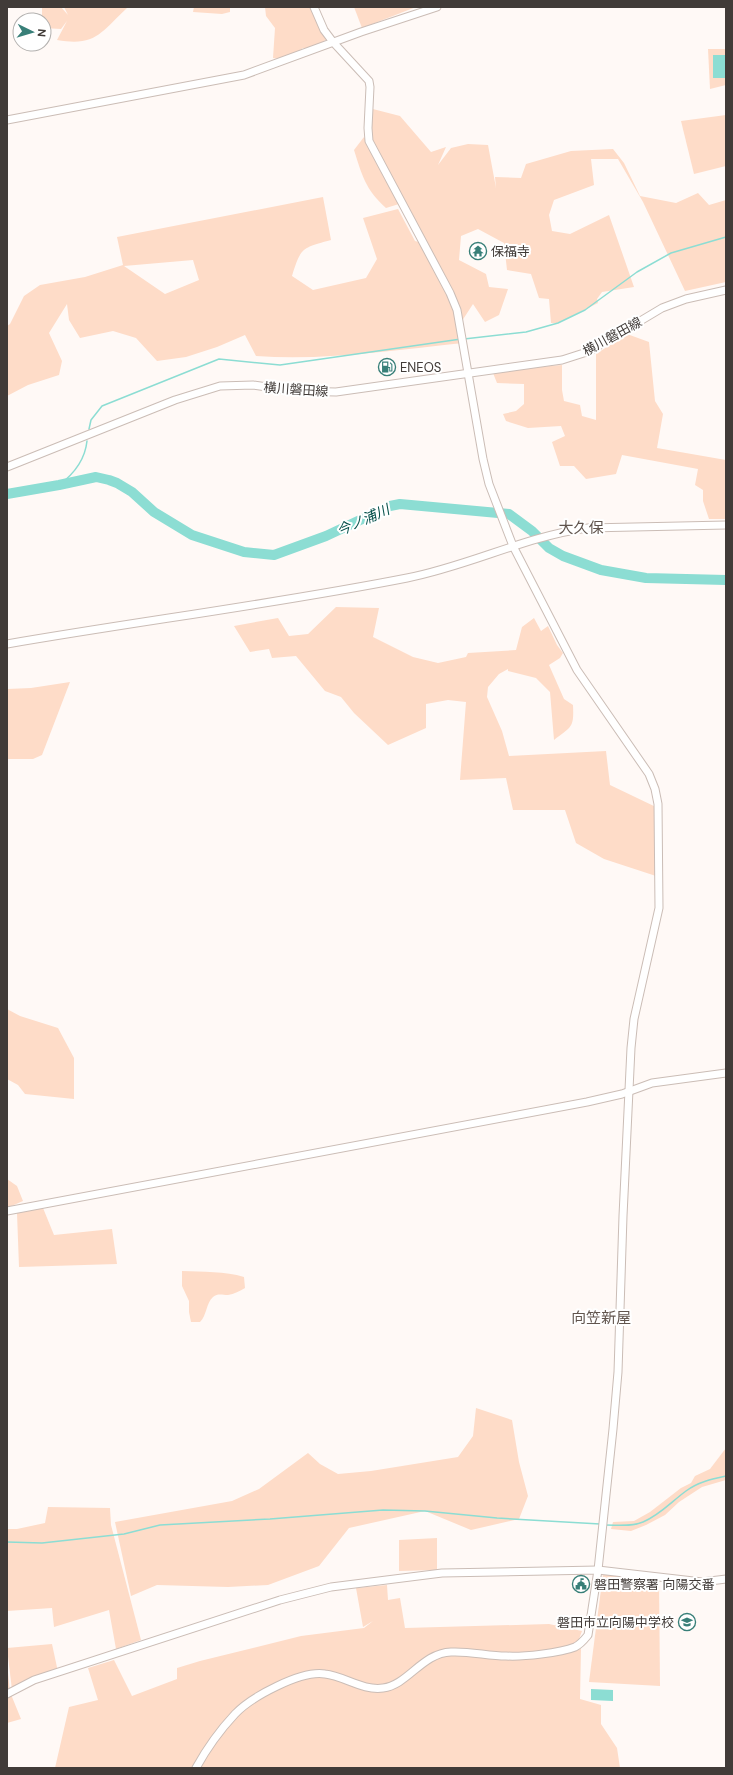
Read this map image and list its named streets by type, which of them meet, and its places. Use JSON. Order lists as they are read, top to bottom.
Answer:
{
  "streets": {
    "street": ["横川磐田線"]
  },
  "districts": ["大久保", "向笠新屋"],
  "water": ["今ノ浦川"],
  "places": {
    "temple": ["保福寺"],
    "fuel station": ["ENEOS"],
    "public building": ["磐田警察署 向陽交番"],
    "school or university": ["磐田市立向陽中学校"]
  },
  "north": "right"
}
